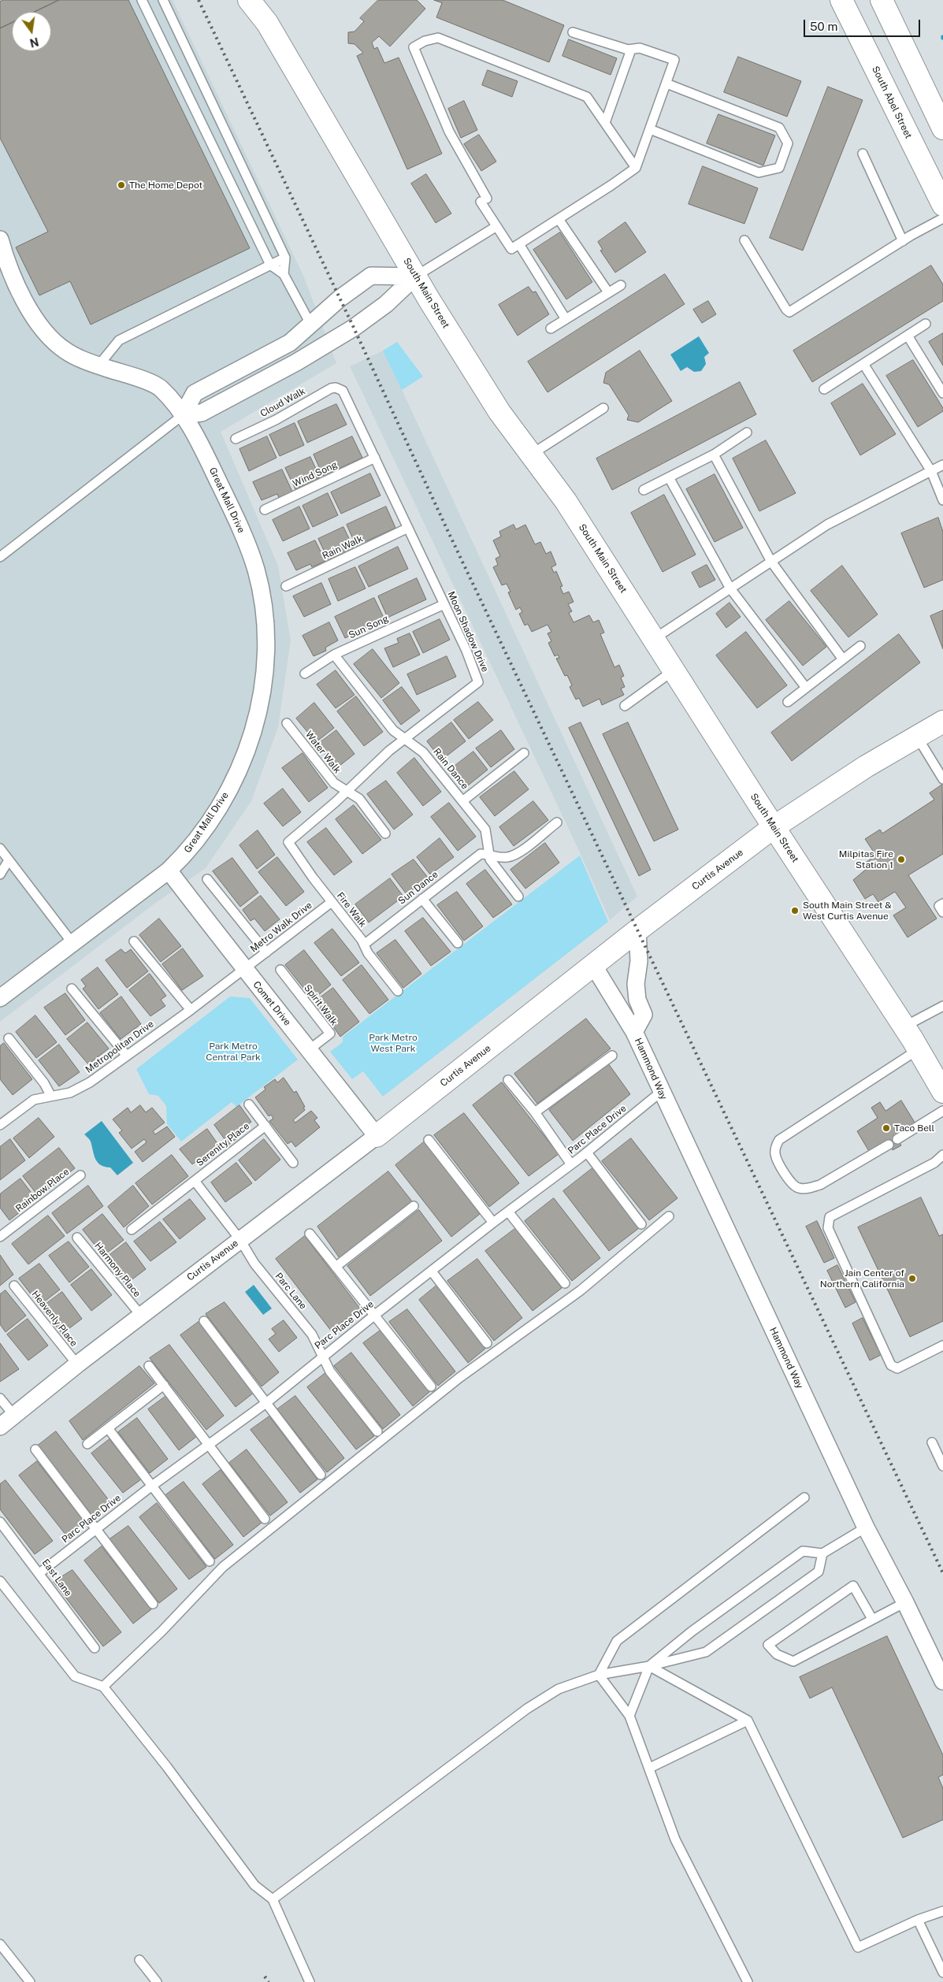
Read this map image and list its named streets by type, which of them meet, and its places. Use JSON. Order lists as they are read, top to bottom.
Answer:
{
  "streets": {
    "main road": ["South Abel Street", "South Main Street", "Curtis Avenue"],
    "street": ["Great Mall Drive", "Comet Drive", "Hammond Way"],
    "lane": [
      "Cloud Walk",
      "Wind Song",
      "Rain Walk",
      "Sun Song",
      "Moon Shadow Drive",
      "Water Walk",
      "Rain Dance",
      "Sun Dance",
      "Fire Walk",
      "Metro Walk Drive",
      "Spirit Walk",
      "Metropolitan Drive",
      "Parc Place Drive",
      "Serenity Place",
      "Rainbow Place",
      "Harmony Place",
      "Parc Lane",
      "Heavenly Place",
      "East Lane"
    ]
  },
  "crossings": [
    ["South Main Street", "Curtis Avenue"],
    ["Cloud Walk", "Moon Shadow Drive"],
    ["Wind Song", "Moon Shadow Drive"],
    ["Great Mall Drive", "Comet Drive"],
    ["Rain Walk", "Moon Shadow Drive"],
    ["Sun Song", "Moon Shadow Drive"],
    ["Sun Song", "Rain Dance"],
    ["Moon Shadow Drive", "Water Walk"],
    ["Moon Shadow Drive", "Rain Dance"],
    ["Moon Shadow Drive", "Fire Walk"],
    ["Rain Dance", "Sun Dance"],
    ["Curtis Avenue", "Comet Drive"],
    ["Curtis Avenue", "Hammond Way"],
    ["Curtis Avenue", "Serenity Place"],
    ["Curtis Avenue", "Harmony Place"],
    ["Curtis Avenue", "Parc Lane"],
    ["Curtis Avenue", "Heavenly Place"],
    ["Sun Dance", "Fire Walk"],
    ["Fire Walk", "Metro Walk Drive"],
    ["Metro Walk Drive", "Comet Drive"],
    ["Metro Walk Drive", "Metropolitan Drive"],
    ["Comet Drive", "Spirit Walk"],
    ["Comet Drive", "Metropolitan Drive"],
    ["Hammond Way", "Parc Place Drive"],
    ["Parc Place Drive", "Parc Lane"],
    ["Parc Place Drive", "East Lane"],
    ["Serenity Place", "Parc Lane"]
  ],
  "parks": ["Park Metro West Park", "Park Metro Central Park"],
  "places": [
    "The Home Depot",
    "Milpitas Fire Station 1",
    "South Main Street & West Curtis Avenue",
    "Taco Bell",
    "Jain Center of Northern California"
  ],
  "scale_bar": "50 m",
  "north": "bottom"
}
